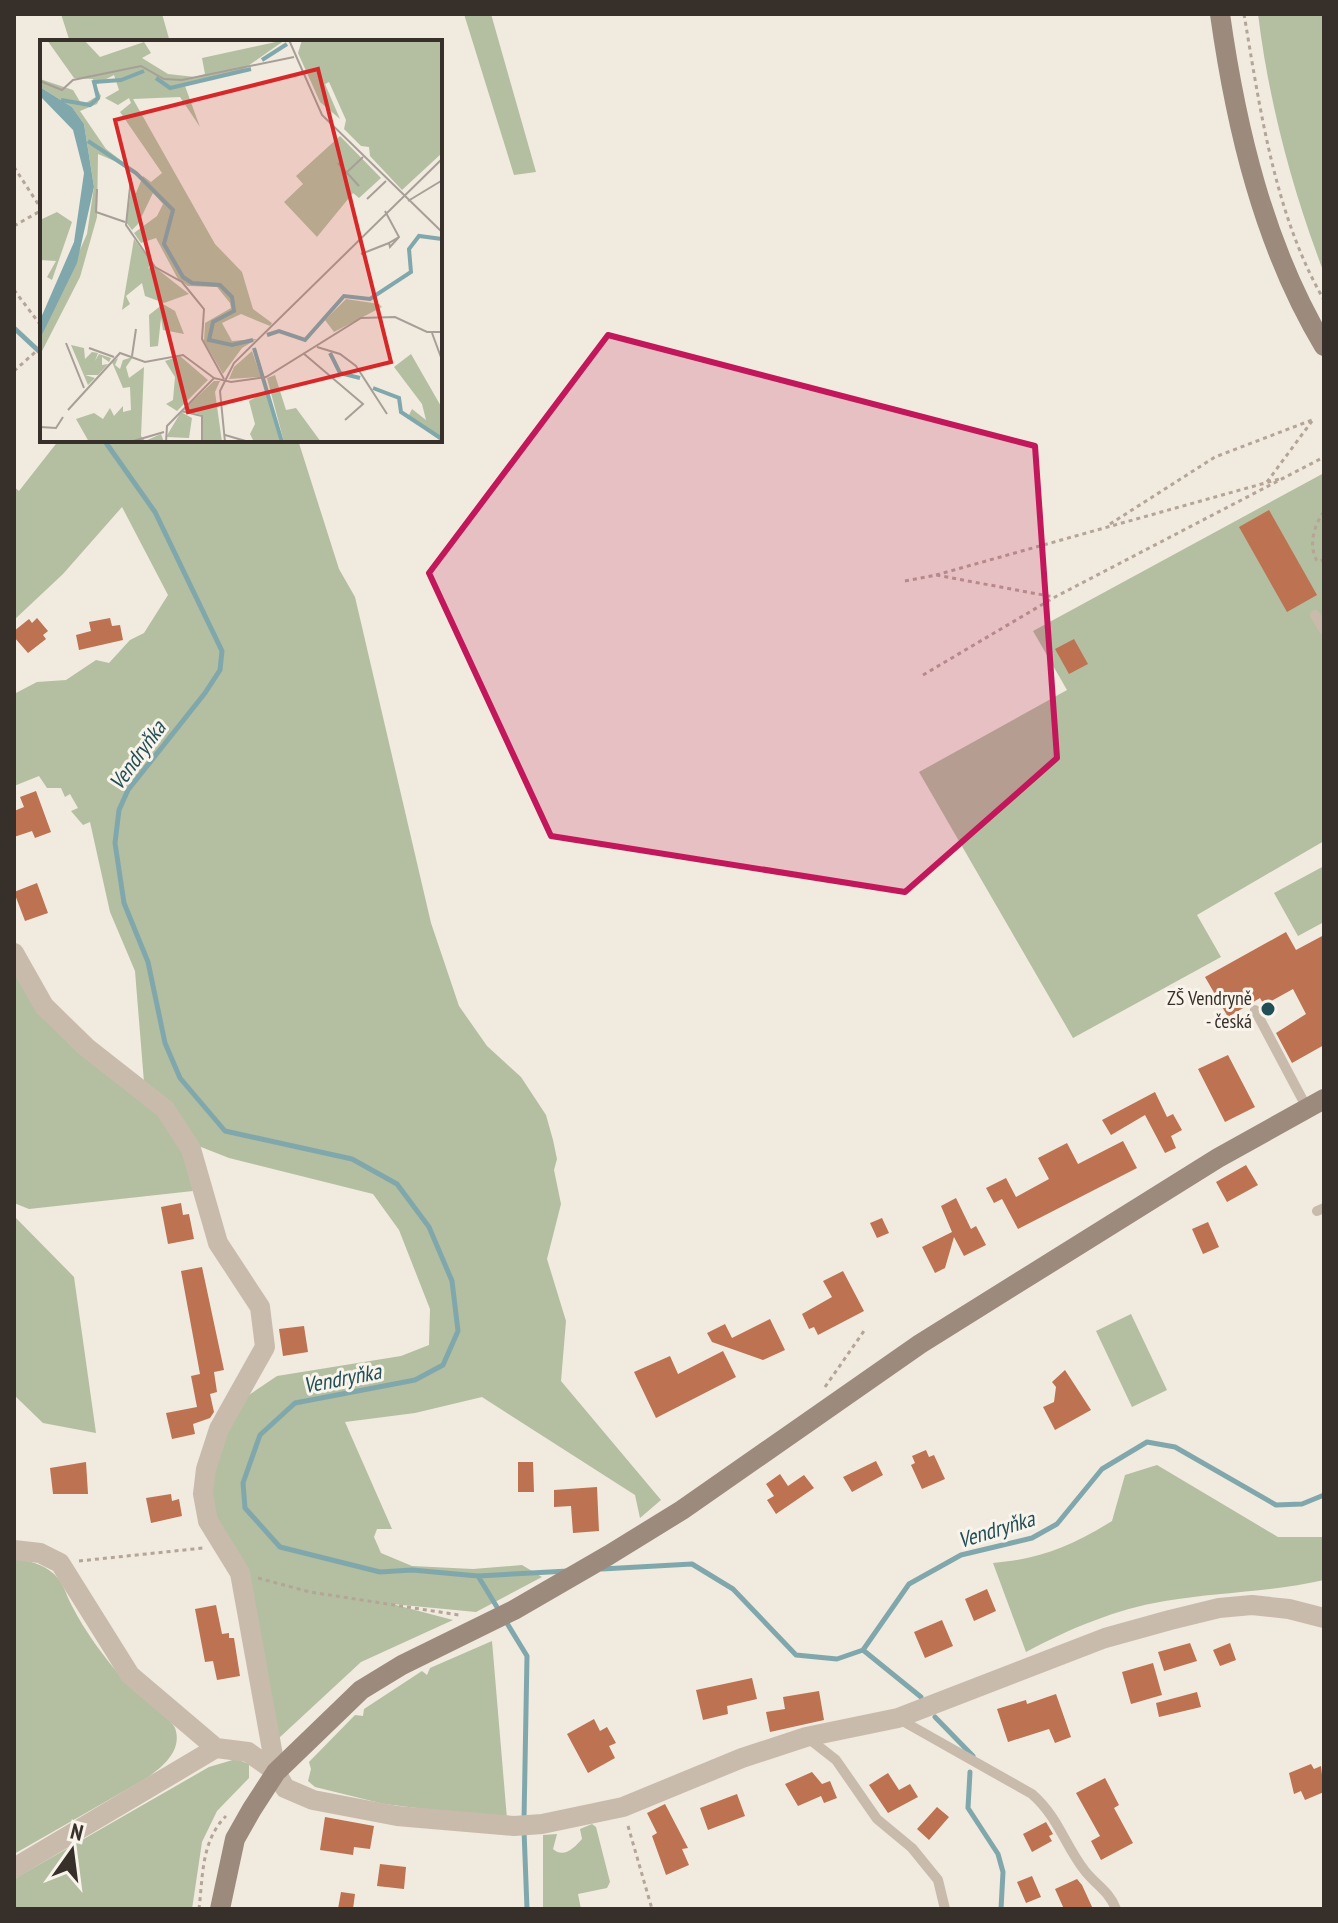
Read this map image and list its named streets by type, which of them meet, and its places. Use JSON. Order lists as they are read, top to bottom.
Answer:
{
  "water": ["Vendryňka"],
  "places": ["ZŠ Vendryně - česká"],
  "north": "top"
}
